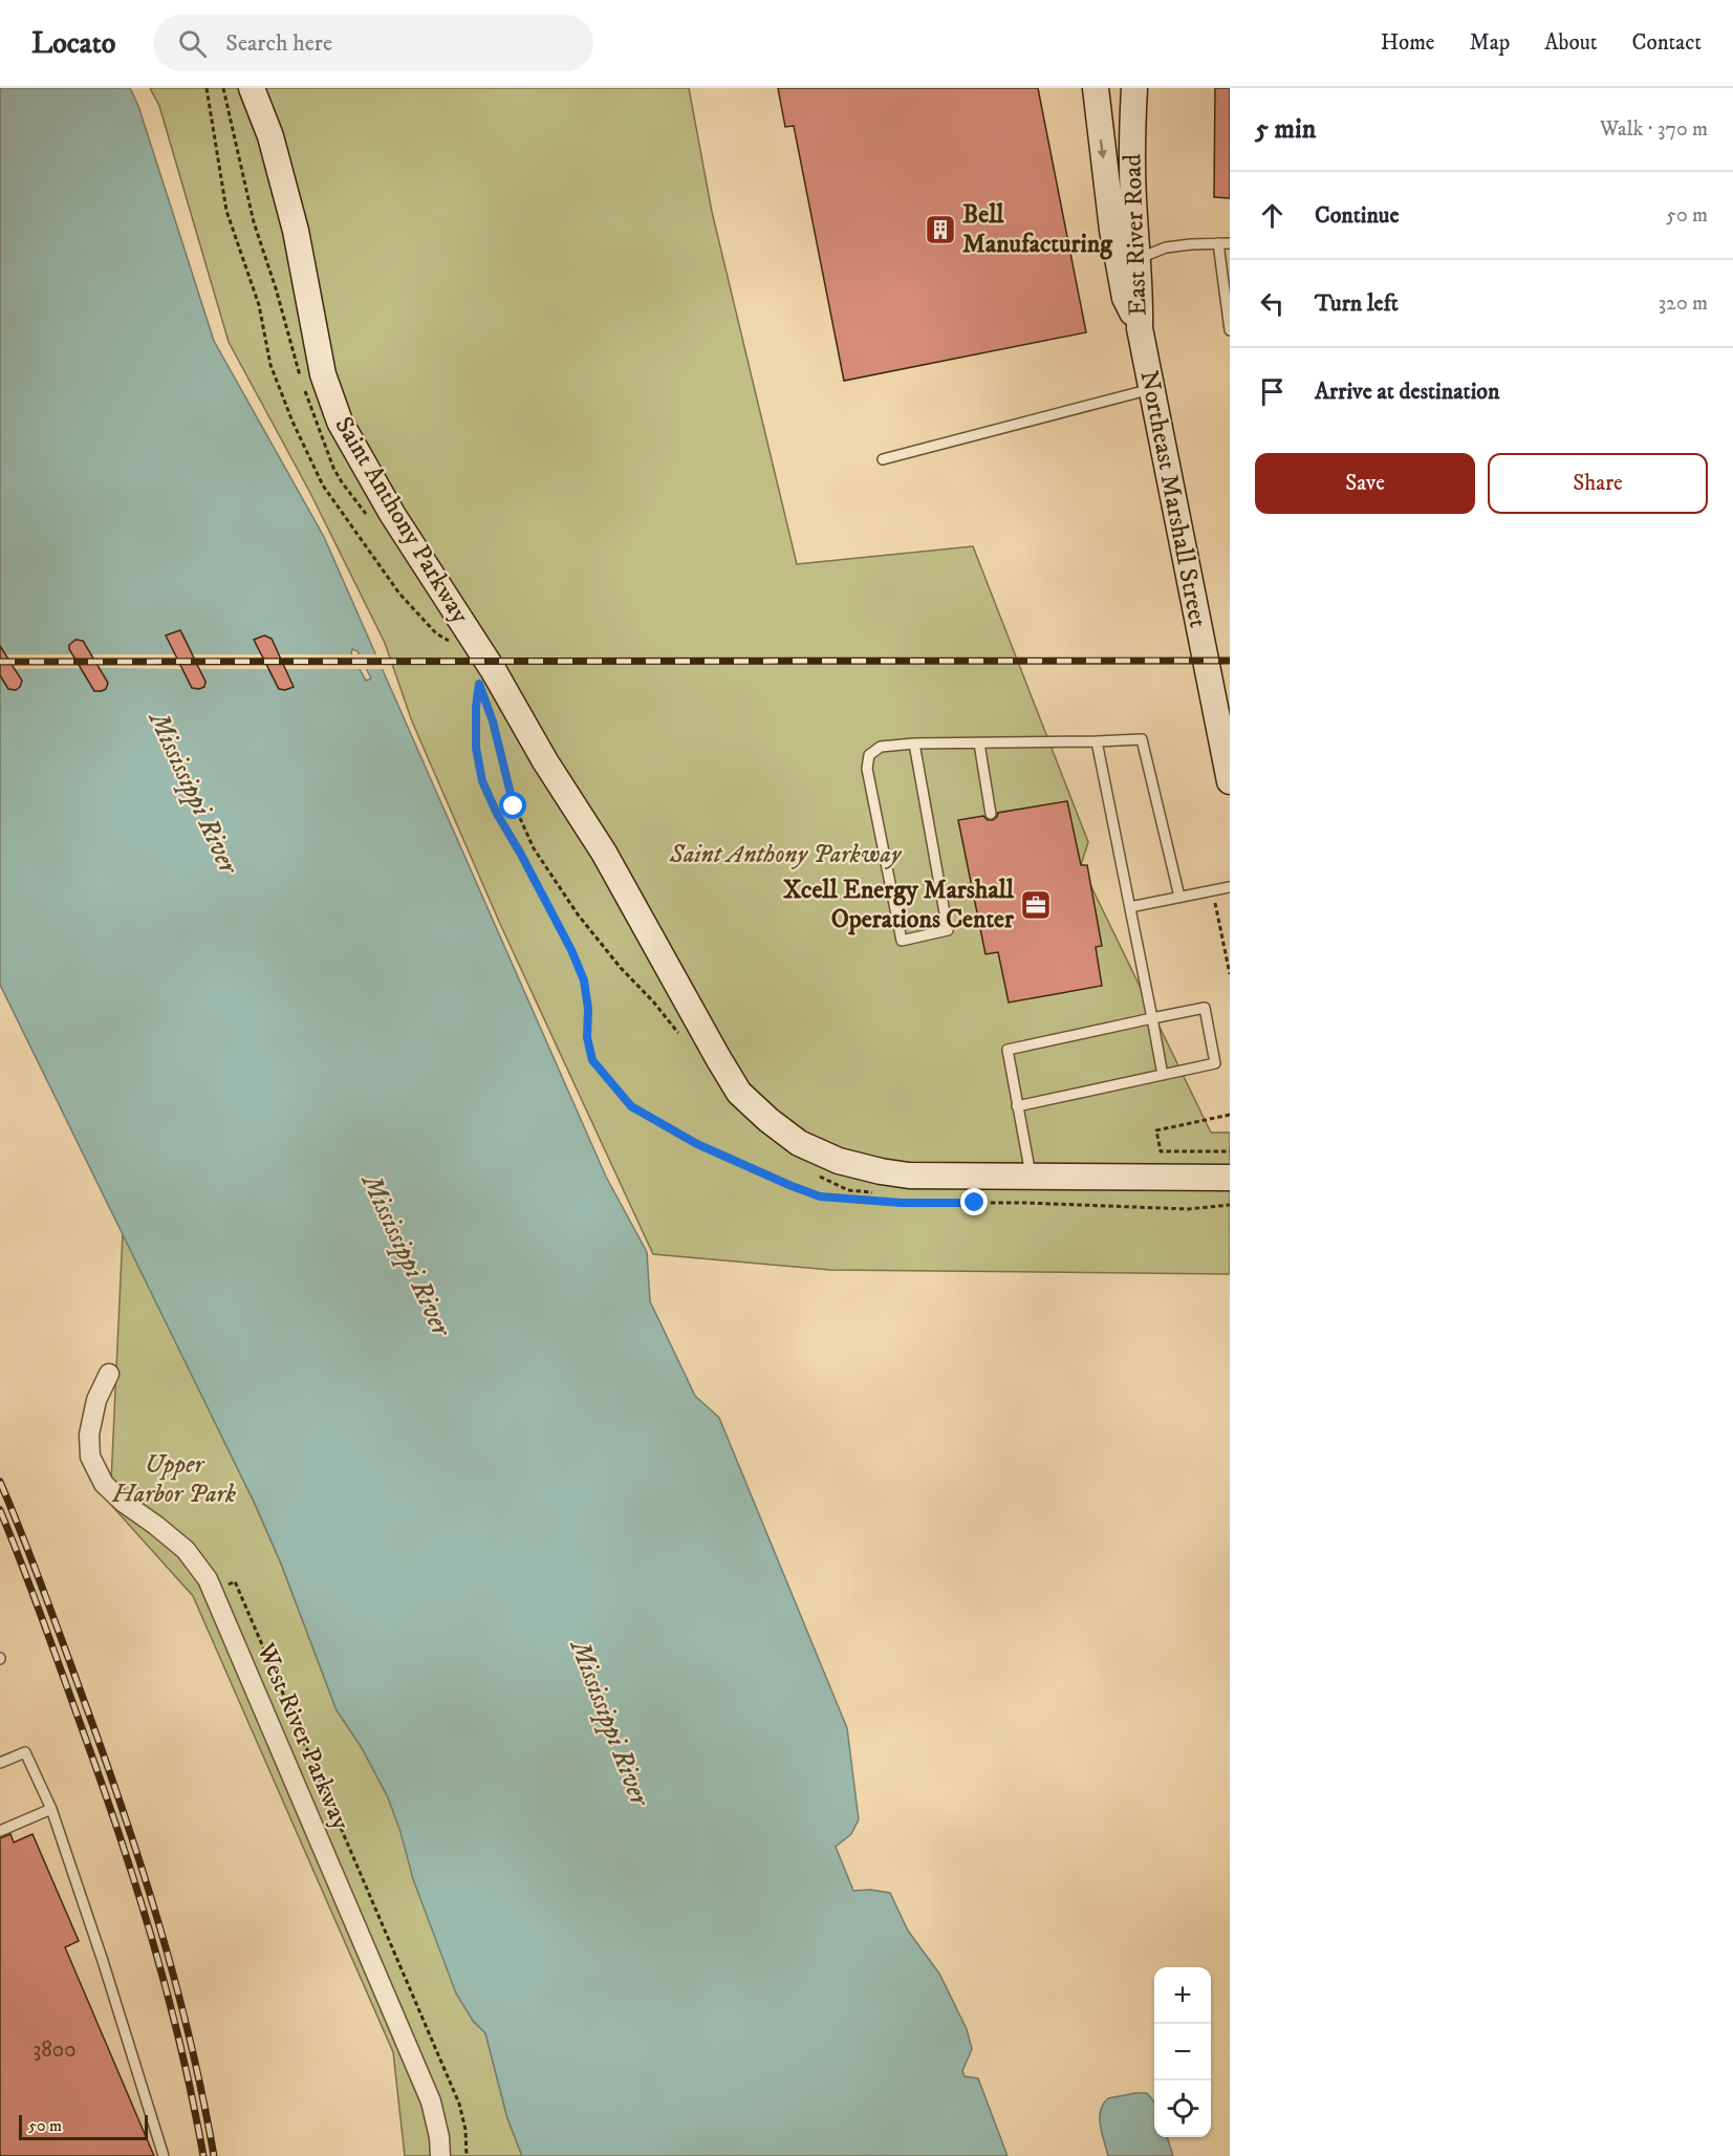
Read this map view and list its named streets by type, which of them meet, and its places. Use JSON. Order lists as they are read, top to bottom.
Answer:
{
  "streets": {
    "street": [
      "East River Road",
      "Northeast Marshall Street",
      "Saint Anthony Parkway",
      "West River Parkway"
    ]
  },
  "crossings": [
    ["East River Road", "Northeast Marshall Street"]
  ],
  "water": ["Mississippi River"],
  "parks": ["Saint Anthony Parkway", "Upper Harbor Park"],
  "places": {
    "building": ["Bell Manufacturing"],
    "office": ["Xcell Energy Marshall Operations Center"]
  },
  "house_numbers": ["3800"],
  "scale_bar": "50 m",
  "page": {
    "header": "Locato",
    "search": "Search here",
    "nav": [
      "Home",
      "Map",
      "About",
      "Contact"
    ],
    "heading": ["5 min", "Walk · 370 m"],
    "list": [
      ["Continue", "50 m"],
      ["Turn left", "320 m"],
      "Arrive at destination"
    ],
    "buttons": ["Save", "Share"],
    "map_buttons": ["+", "−"],
    "scale": "50 m"
  }
}
